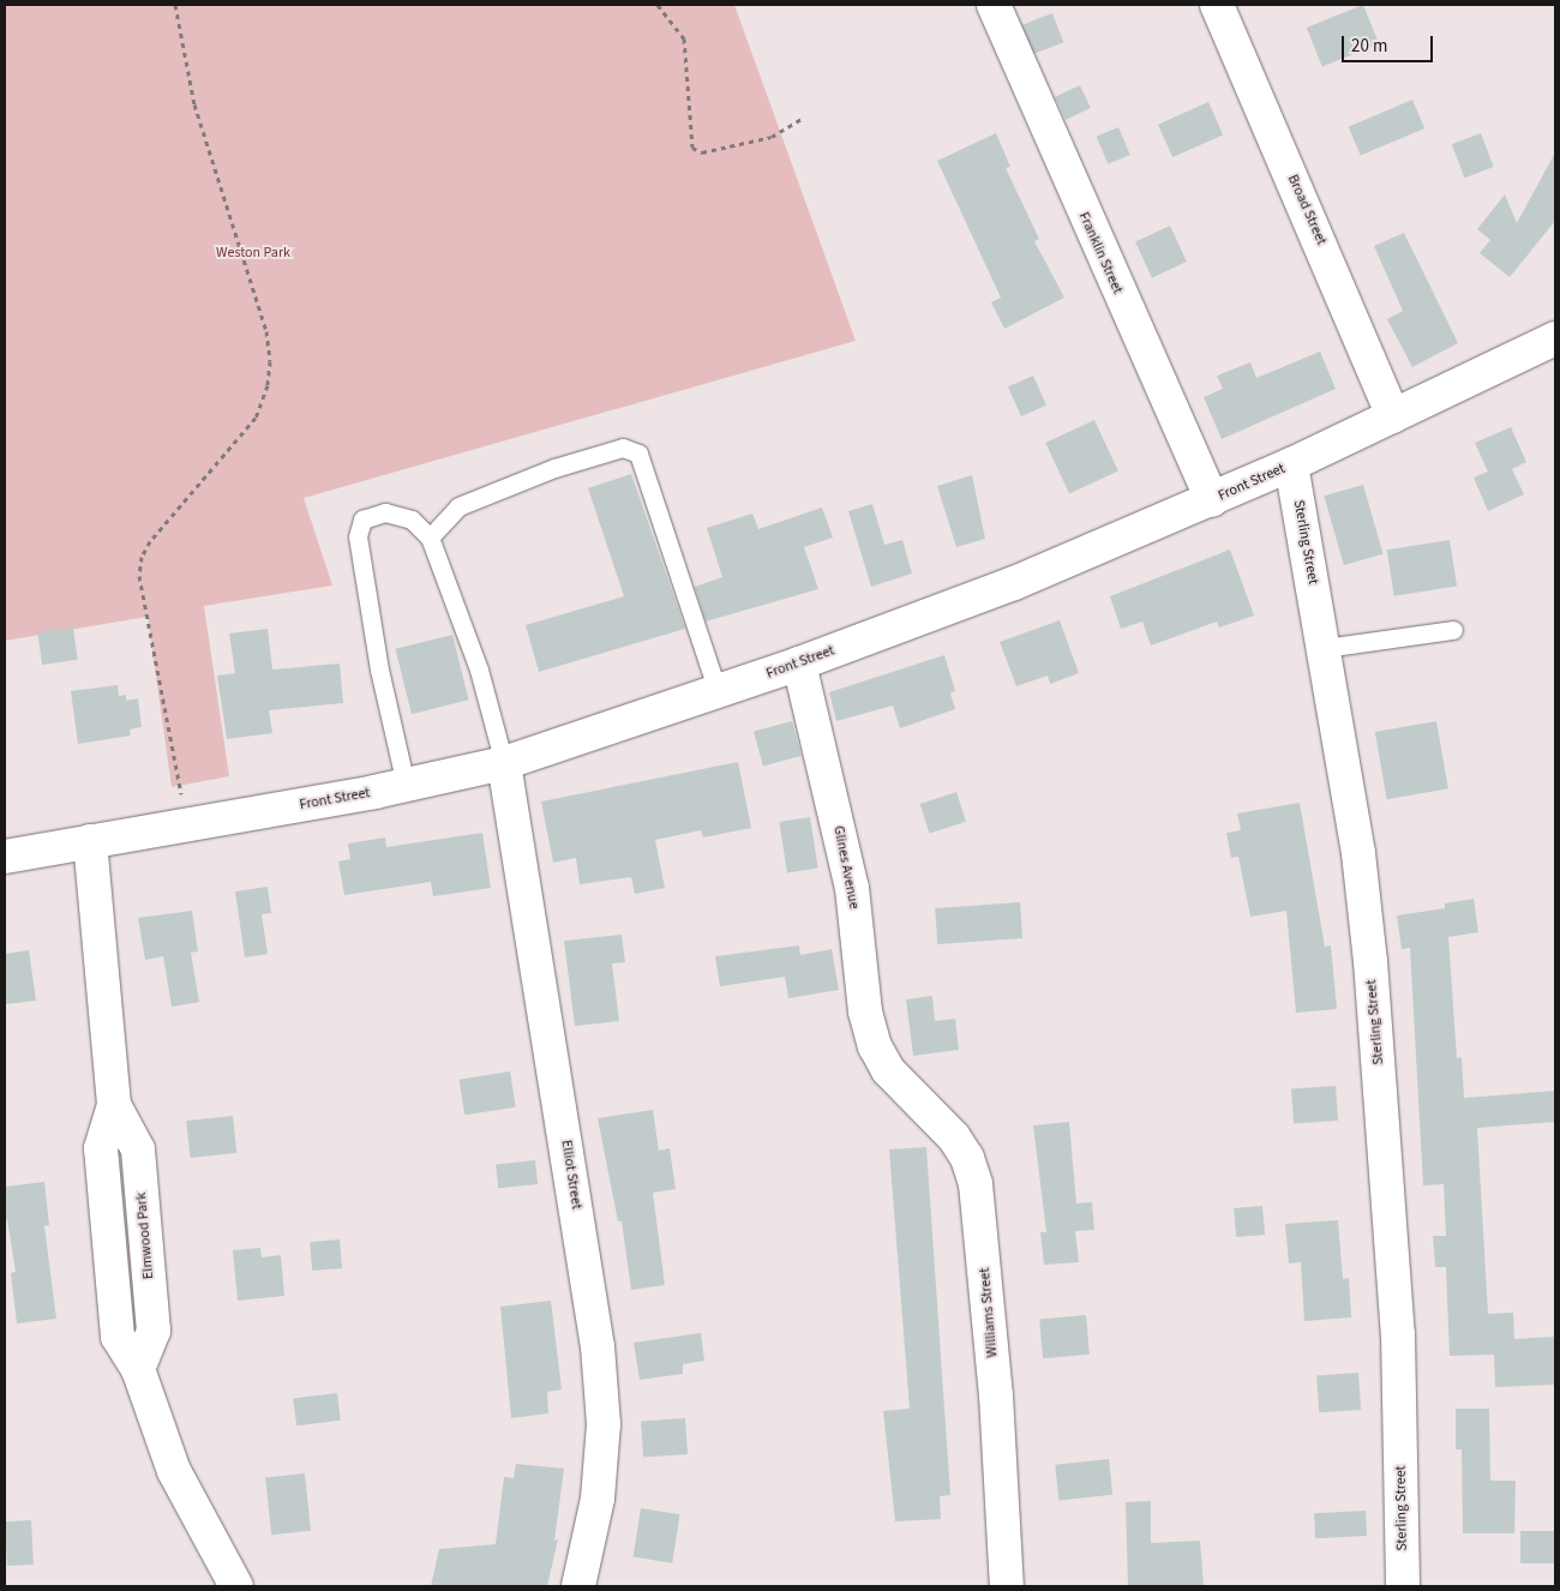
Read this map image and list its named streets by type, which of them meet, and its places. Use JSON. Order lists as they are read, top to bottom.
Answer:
{
  "streets": {
    "street": [
      "Broad Street",
      "Franklin Street",
      "Front Street",
      "Sterling Street",
      "Glines Avenue",
      "Elliot Street",
      "Williams Street"
    ]
  },
  "crossings": [
    ["Broad Street", "Front Street"],
    ["Franklin Street", "Front Street"],
    ["Front Street", "Sterling Street"],
    ["Front Street", "Glines Avenue"],
    ["Front Street", "Elliot Street"],
    ["Glines Avenue", "Williams Street"]
  ],
  "parks": ["Weston Park"],
  "scale_bar": "20 m"
}
